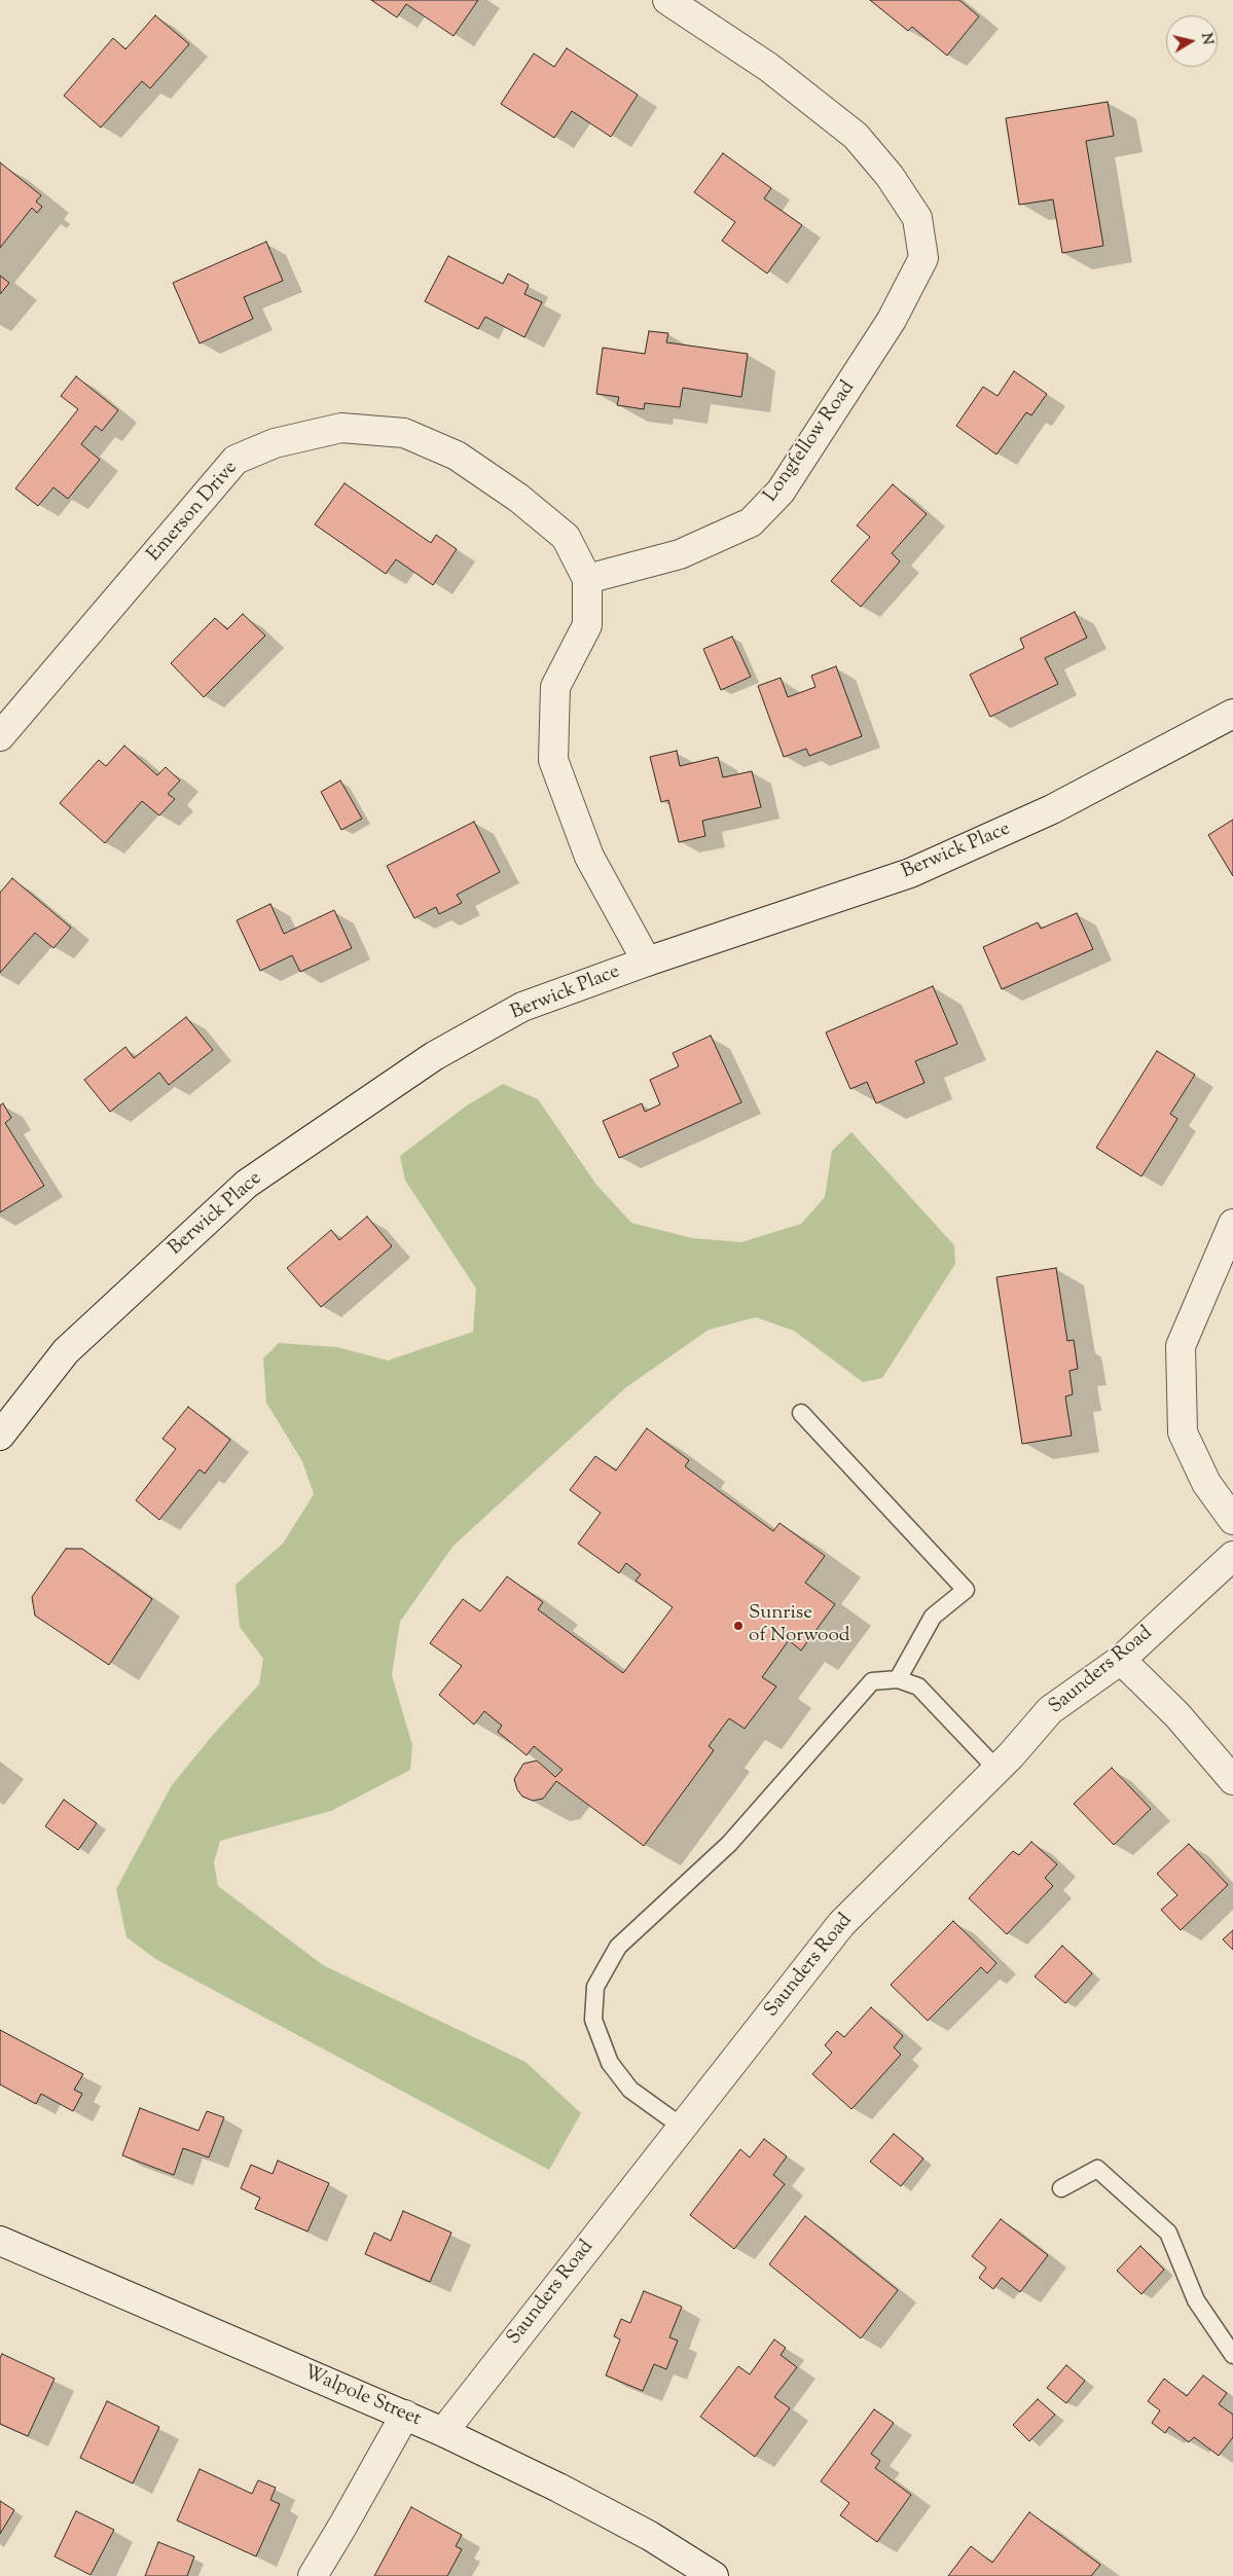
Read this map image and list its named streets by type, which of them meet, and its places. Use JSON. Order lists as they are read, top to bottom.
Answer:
{
  "streets": {
    "street": [
      "Longfellow Road",
      "Emerson Drive",
      "Berwick Place",
      "Saunders Road",
      "Walpole Street"
    ]
  },
  "crossings": [
    ["Longfellow Road", "Emerson Drive"],
    ["Saunders Road", "Walpole Street"]
  ],
  "places": ["Sunrise of Norwood"],
  "north": "right"
}
